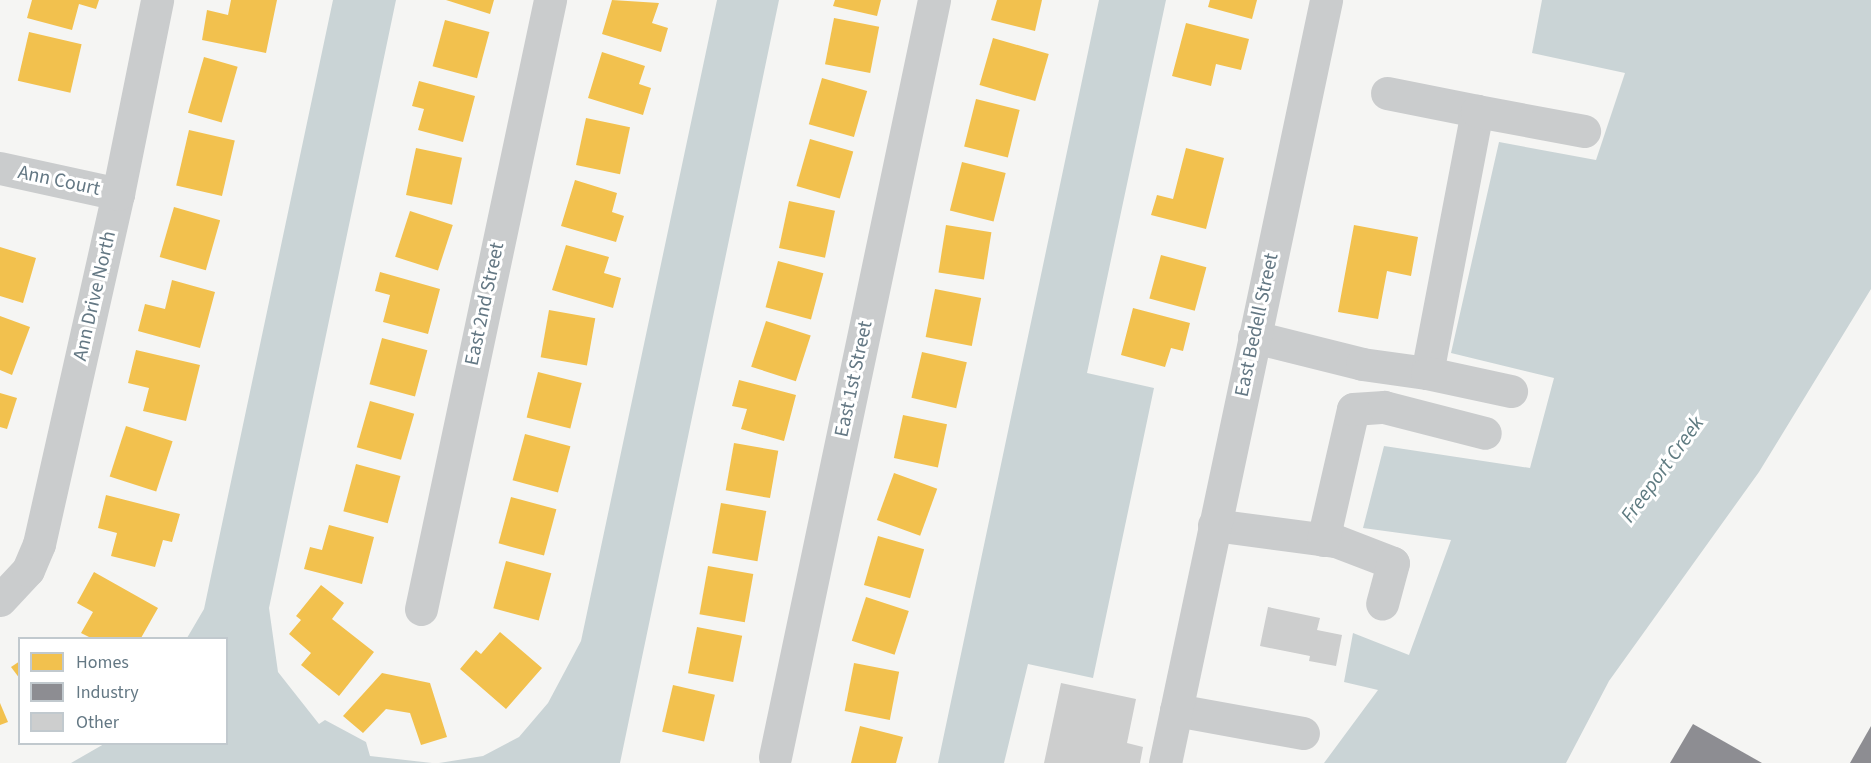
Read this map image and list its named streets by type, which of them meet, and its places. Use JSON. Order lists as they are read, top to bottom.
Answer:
{
  "streets": {
    "street": [
      "Ann Court",
      "Ann Drive North",
      "East 2nd Street",
      "East Bedell Street",
      "East 1st Street"
    ]
  },
  "crossings": [
    ["Ann Court", "Ann Drive North"]
  ],
  "water": ["Freeport Creek"],
  "legend": ["Homes", "Industry", "Other"]
}
